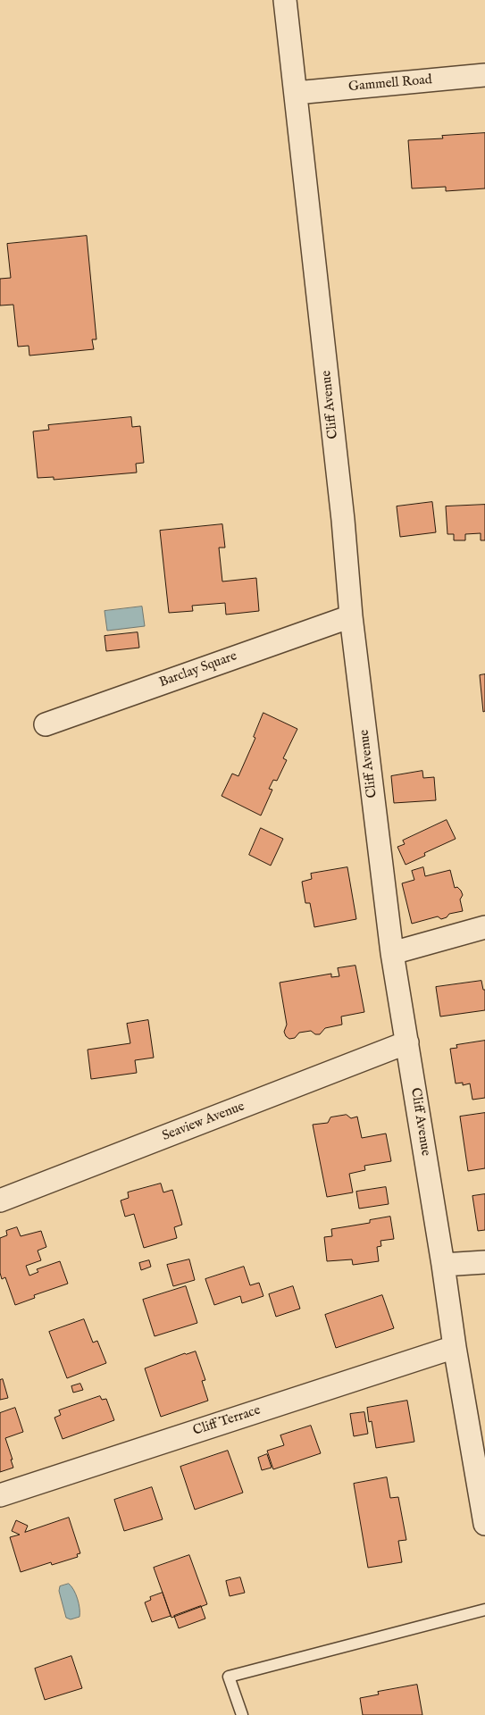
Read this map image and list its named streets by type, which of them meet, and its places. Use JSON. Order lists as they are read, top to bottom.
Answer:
{
  "streets": {
    "street": [
      "Gammell Road",
      "Cliff Avenue",
      "Barclay Square",
      "Seaview Avenue",
      "Cliff Terrace"
    ]
  },
  "crossings": [
    ["Gammell Road", "Cliff Avenue"],
    ["Cliff Avenue", "Barclay Square"],
    ["Cliff Avenue", "Seaview Avenue"],
    ["Cliff Avenue", "Cliff Terrace"]
  ]
}
